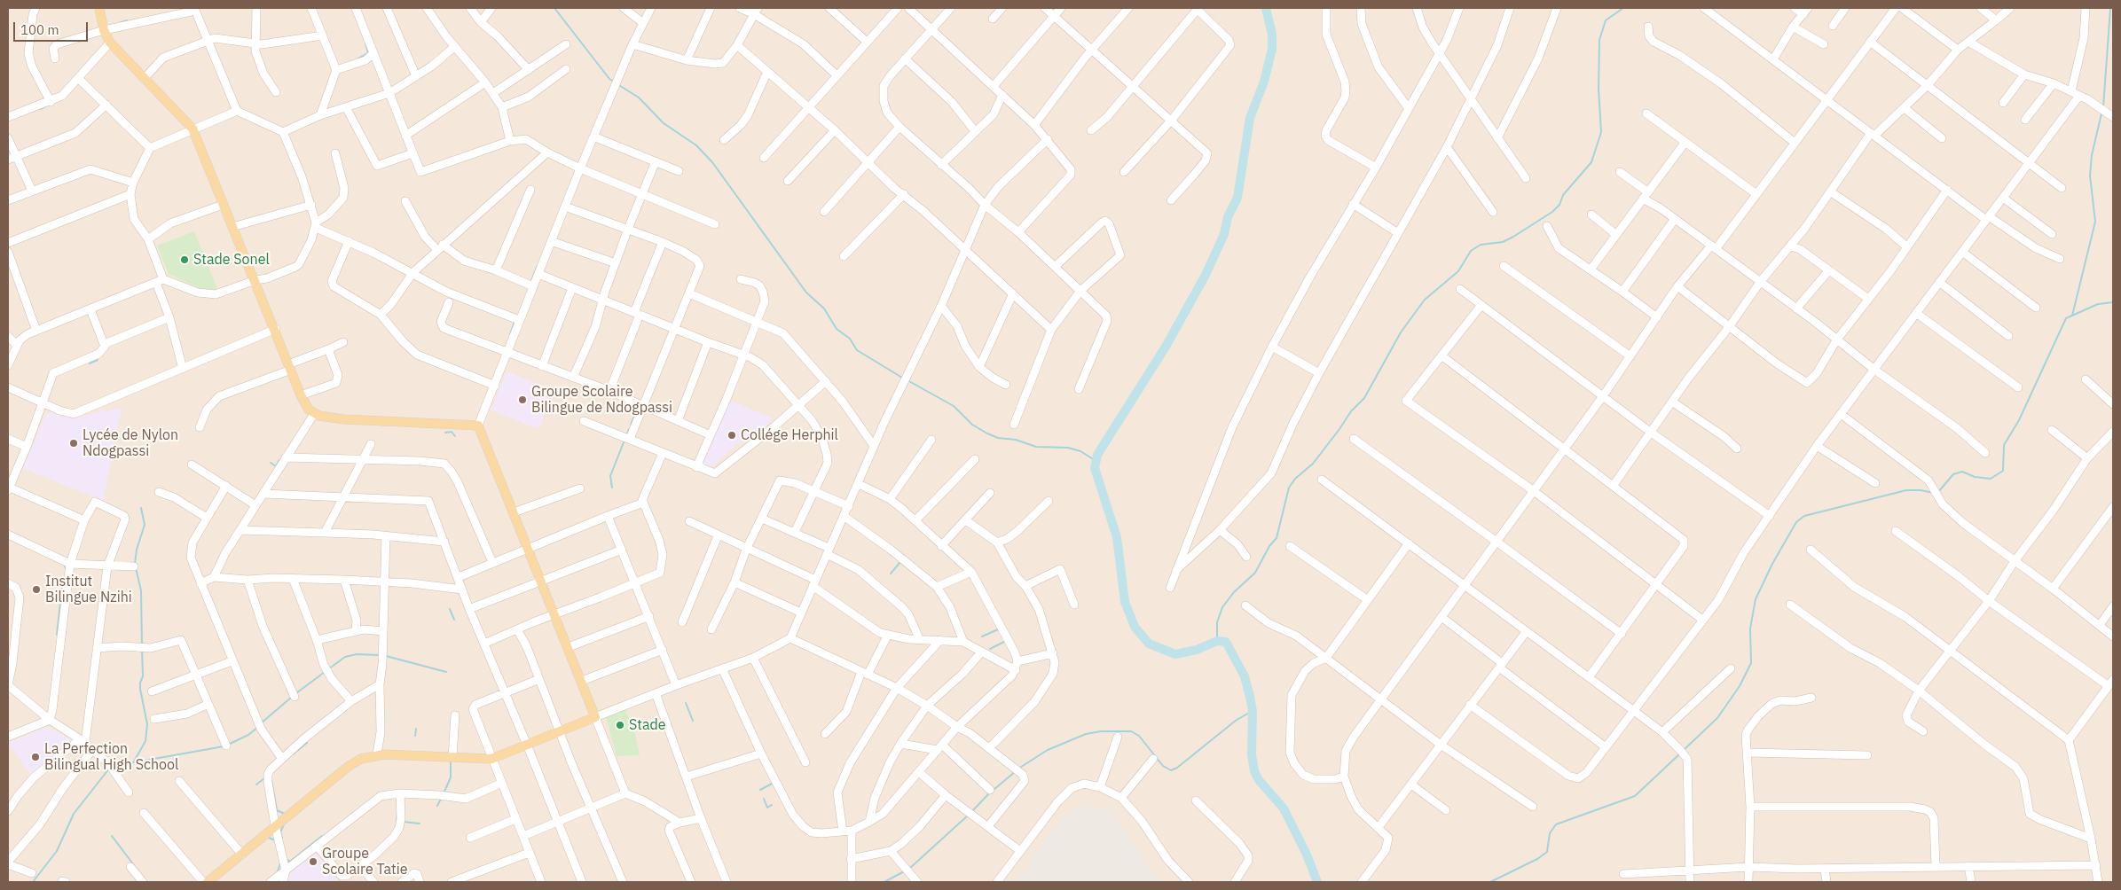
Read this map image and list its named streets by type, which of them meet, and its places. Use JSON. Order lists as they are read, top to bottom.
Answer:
{
  "places": [
    "Stade Sonel",
    "Groupe Scolaire Bilingue de Ndogpassi",
    "Collége Herphil",
    "Lycée de Nylon Ndogpassi",
    "Institut Bilingue Nzihi",
    "Stade",
    "La Perfection Bilingual High School",
    "Groupe Scolaire Tatie"
  ],
  "scale_bar": "100 m"
}
